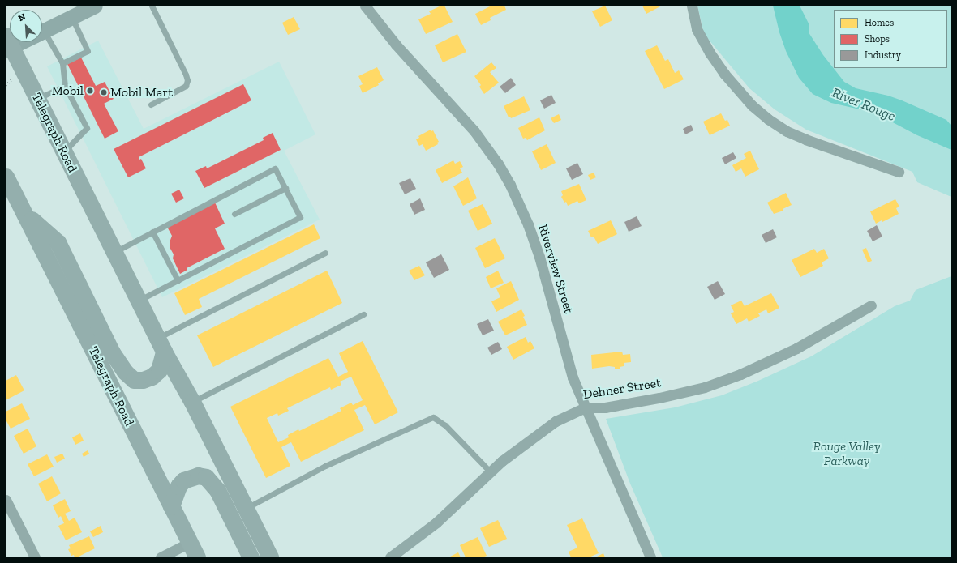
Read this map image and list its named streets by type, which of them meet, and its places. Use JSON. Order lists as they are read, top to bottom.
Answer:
{
  "streets": {
    "main road": ["Telegraph Road"],
    "street": ["Riverview Street", "Dehner Street"]
  },
  "crossings": [
    ["Riverview Street", "Dehner Street"]
  ],
  "water": ["River Rouge"],
  "parks": ["Rouge Valley Parkway"],
  "places": ["Mobil", "Mobil Mart"],
  "legend": ["Homes", "Shops", "Industry"],
  "north": "top left"
}
